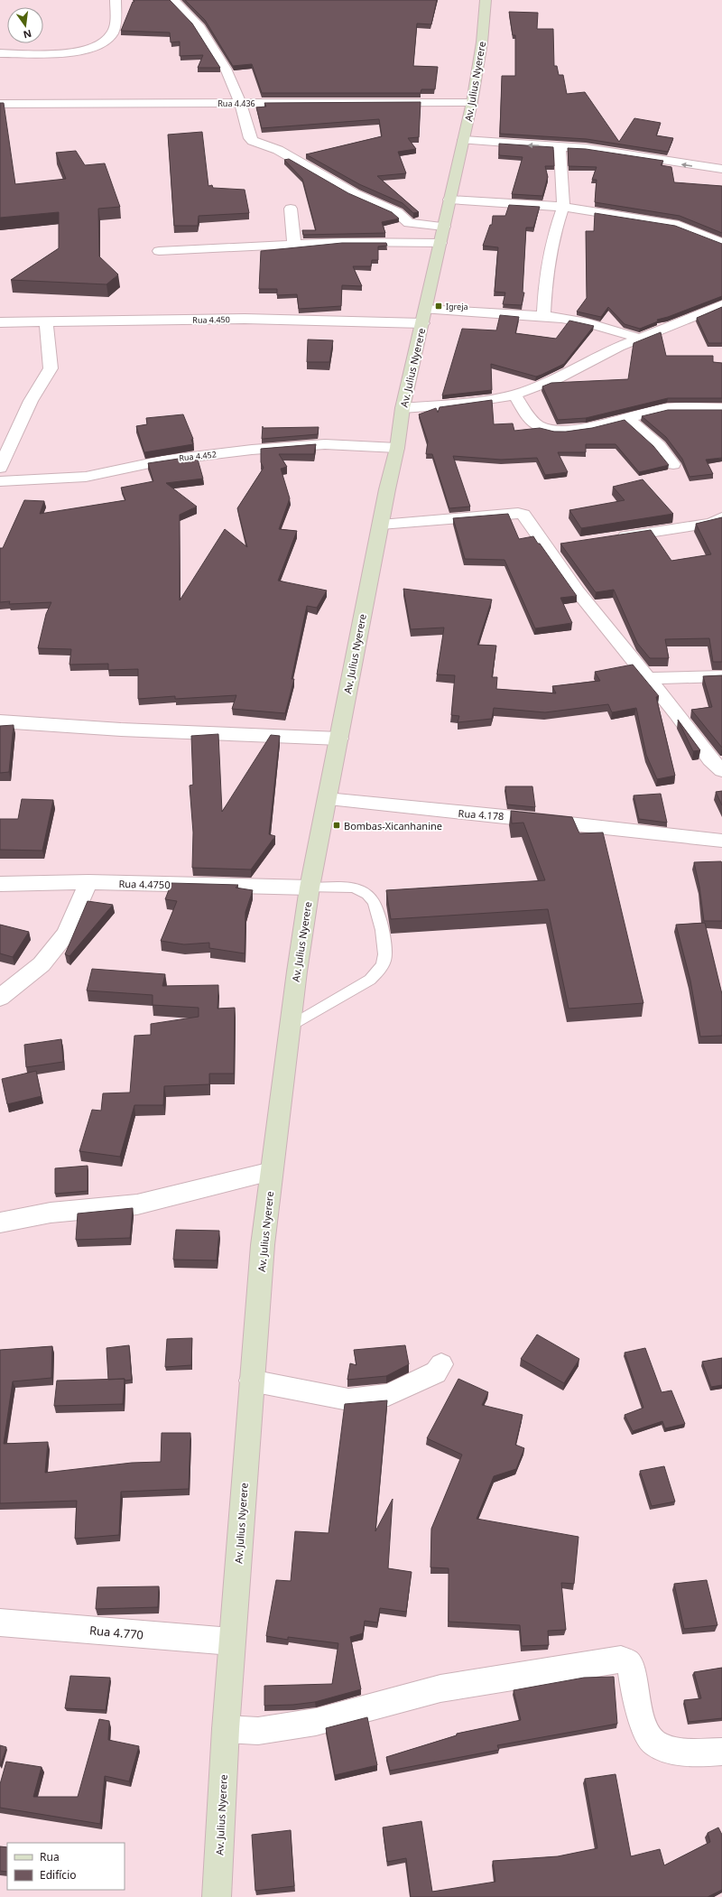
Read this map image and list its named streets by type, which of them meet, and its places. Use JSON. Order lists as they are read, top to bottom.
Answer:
{
  "streets": {
    "main road": ["Av. Julius Nyerere"],
    "street": [
      "Rua 4.436",
      "Rua 4.450",
      "Rua 4.452",
      "Rua 4.178",
      "Rua 4.4750",
      "Rua 4.770"
    ]
  },
  "crossings": [
    ["Av. Julius Nyerere", "Rua 4.436"],
    ["Av. Julius Nyerere", "Rua 4.450"],
    ["Av. Julius Nyerere", "Rua 4.452"],
    ["Av. Julius Nyerere", "Rua 4.178"],
    ["Av. Julius Nyerere", "Rua 4.4750"],
    ["Av. Julius Nyerere", "Rua 4.770"]
  ],
  "places": {
    "transit": ["Igreja", "Bombas-Xicanhanine"]
  },
  "legend": ["Rua", "Edifício"],
  "north": "bottom"
}
